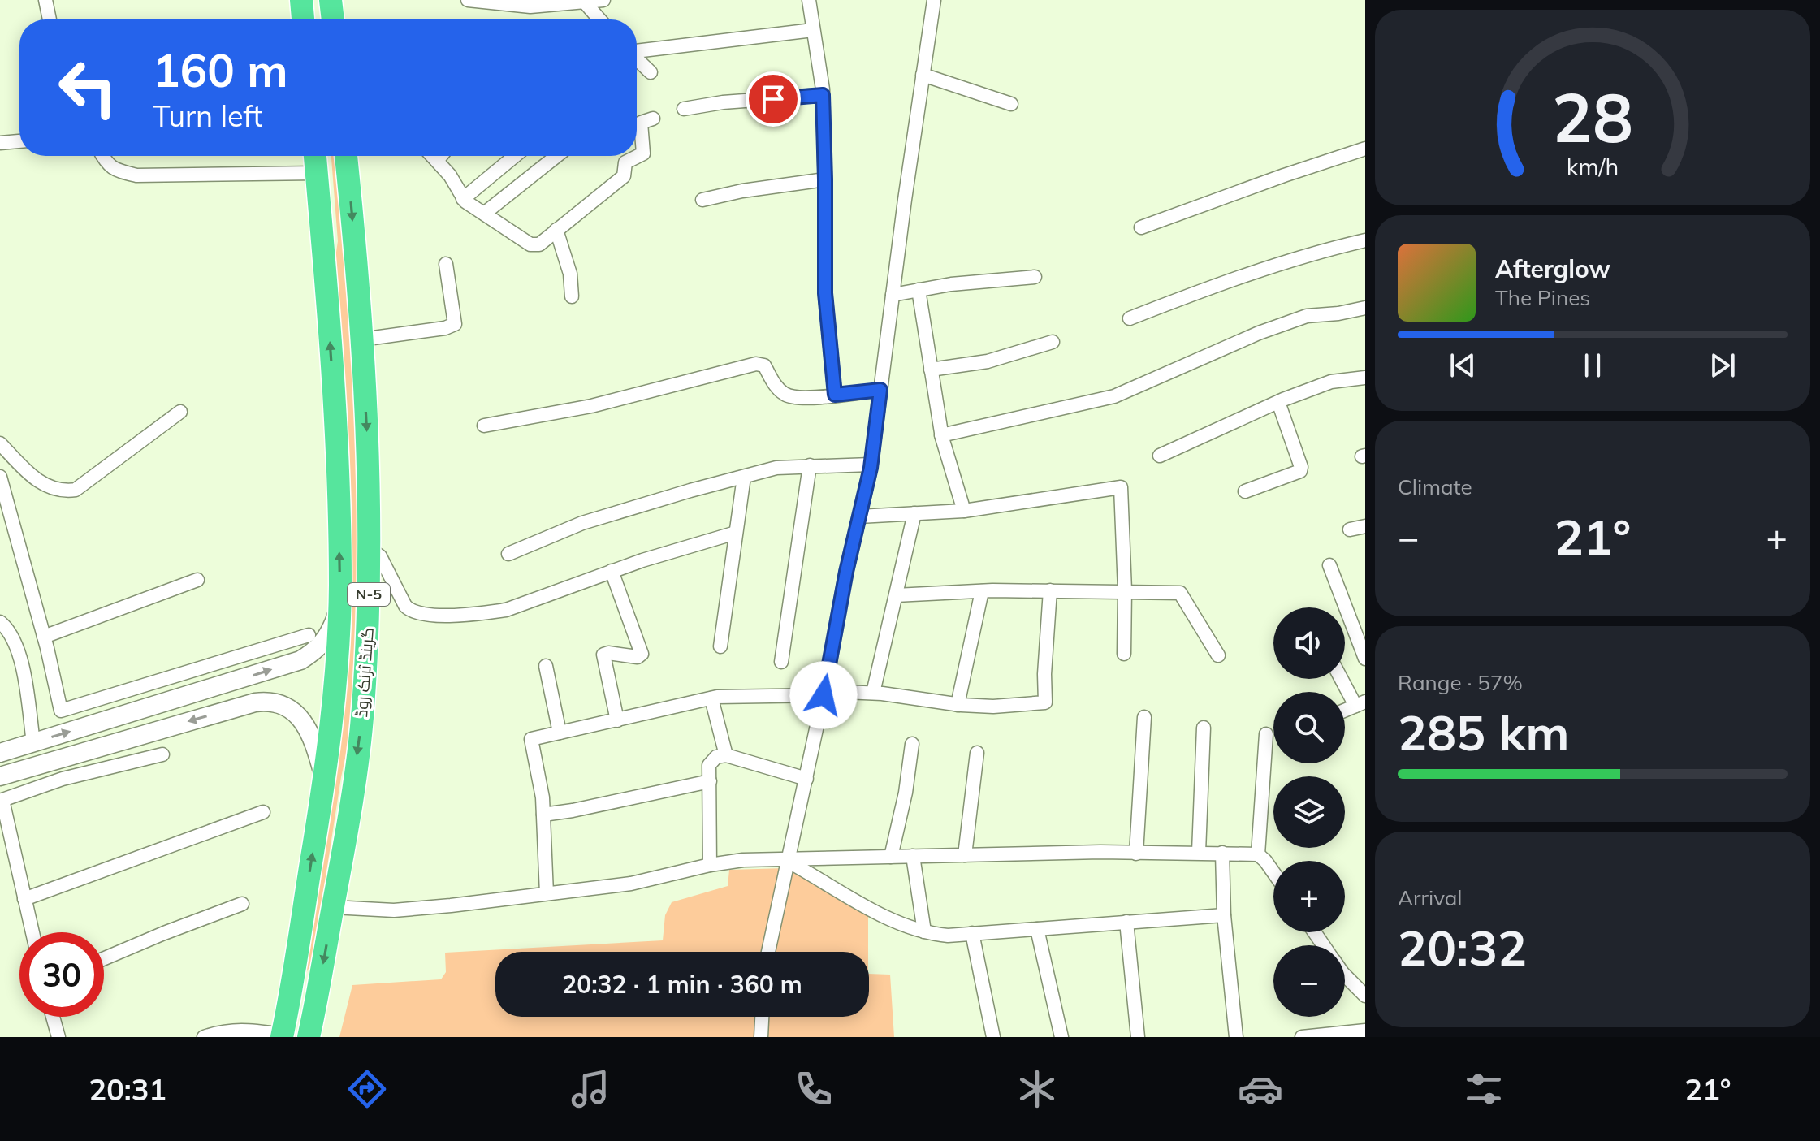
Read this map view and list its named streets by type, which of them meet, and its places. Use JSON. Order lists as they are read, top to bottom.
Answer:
{
  "streets": {
    "highway": ["N-5", "گرینڈ ٹرنک روڈ"]
  },
  "page": {
    "turn": ["160 m", "Turn left"],
    "song": ["Afterglow", "The Pines"],
    "tile": [
      "Climate",
      ["Range · 57%", "285 km"],
      ["Arrival", "20:32"]
    ],
    "heat": ["−", "21°", "+"],
    "map_buttons": ["+", "−"],
    "limit": "30",
    "trip": "20:32 · 1 min · 360 m",
    "tabs": ["20:31", "21°"],
    "gauge": ["28", "km/h"]
  }
}
